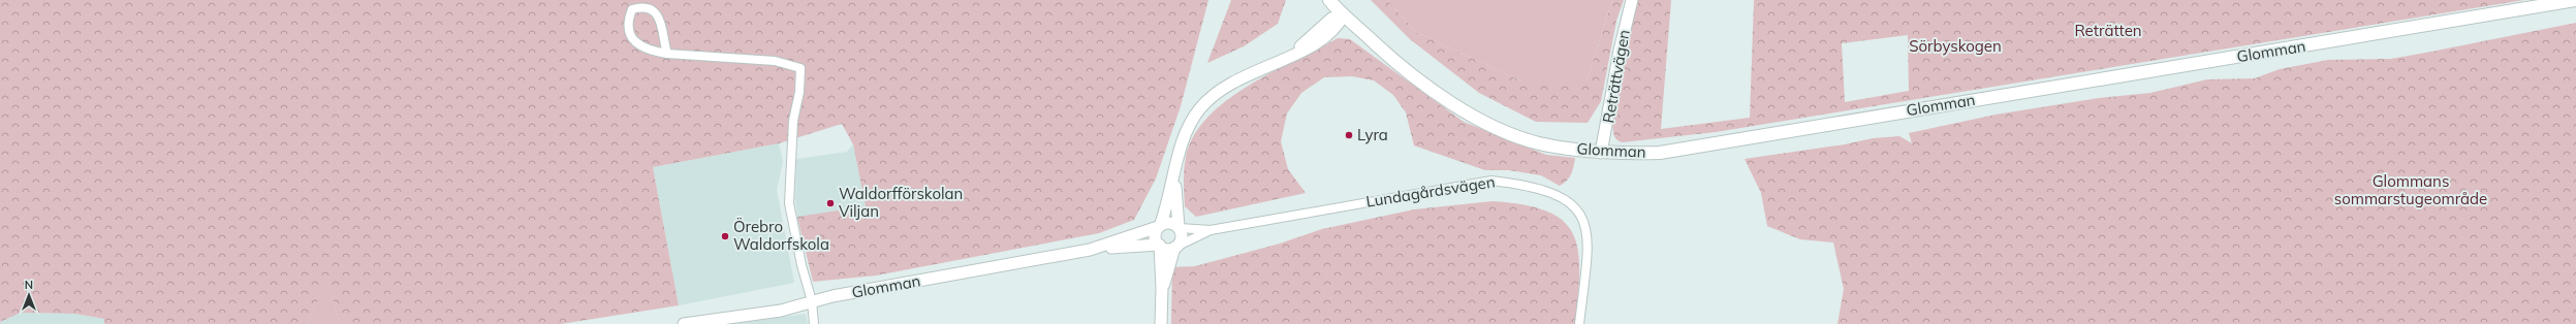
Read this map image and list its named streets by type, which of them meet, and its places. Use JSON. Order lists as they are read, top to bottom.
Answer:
{
  "streets": {
    "main road": ["Glomman"],
    "street": ["Reträttvägen", "Lundagårdsvägen"]
  },
  "crossings": [
    ["Glomman", "Reträttvägen"],
    ["Glomman", "Lundagårdsvägen"]
  ],
  "parks": ["Reträtten", "Sörbyskogen", "Glommans sommarstugeområde"],
  "places": ["Lyra", "Waldorfförskolan Viljan", "Örebro Waldorfskola"],
  "north": "top"
}
